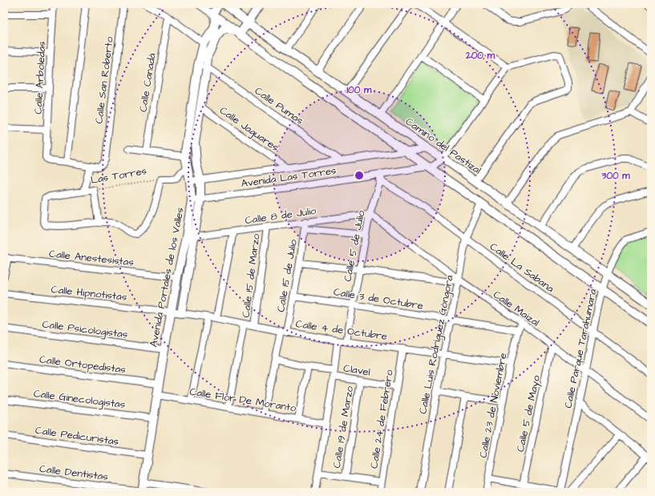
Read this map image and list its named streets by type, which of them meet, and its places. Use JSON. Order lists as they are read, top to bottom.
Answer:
{
  "streets": {
    "street": [
      "Calle Arboledas",
      "Calle San Roberto",
      "Calle Canadá",
      "Calle Pumas",
      "Calle Jaguares",
      "Camino del Pastizal",
      "Las Torres",
      "Avenida Las Torres",
      "Calle 8 de Julio",
      "Calle 5 de Julio",
      "Calle Anestesistas",
      "Calle La Sabana",
      "Calle 15 de Marzo",
      "Calle 15 de Julio",
      "Avenida Portales de los Valles",
      "Calle Hipnotistas",
      "Calle 3 de Octubre",
      "Calle Maizal",
      "Calle Psicologistas",
      "Calle 4 de Octubre",
      "Calle Luis Rodríguez Góngora",
      "Calle Parque Tarahumara",
      "Calle Ortopedistas",
      "Clavel",
      "Calle Ginecologistas",
      "Calle Flor De Moranto",
      "Calle 23 de Noviembre",
      "Calle 5 de Mayo",
      "Calle 24 de Febrero",
      "Calle 19 de Marzo",
      "Calle Pedicuristas",
      "Calle Dentistas"
    ]
  },
  "crossings": [
    ["Calle Pumas", "Avenida Las Torres"],
    ["Calle Pumas", "Avenida Portales de los Valles"],
    ["Calle Jaguares", "Avenida Las Torres"],
    ["Calle Jaguares", "Avenida Portales de los Valles"],
    ["Camino del Pastizal", "Avenida Las Torres"],
    ["Camino del Pastizal", "Calle Parque Tarahumara"],
    ["Las Torres", "Avenida Portales de los Valles"],
    ["Avenida Las Torres", "Calle 5 de Julio"],
    ["Avenida Las Torres", "Calle La Sabana"],
    ["Avenida Las Torres", "Avenida Portales de los Valles"],
    ["Calle 8 de Julio", "Calle 5 de Julio"],
    ["Calle 8 de Julio", "Calle 15 de Marzo"],
    ["Calle 8 de Julio", "Calle 15 de Julio"],
    ["Calle 8 de Julio", "Avenida Portales de los Valles"],
    ["Calle 8 de Julio", "Calle Maizal"],
    ["Calle 5 de Julio", "Calle La Sabana"],
    ["Calle 5 de Julio", "Calle 3 de Octubre"],
    ["Calle 5 de Julio", "Calle Maizal"],
    ["Calle 5 de Julio", "Calle 4 de Octubre"],
    ["Calle Anestesistas", "Avenida Portales de los Valles"],
    ["Calle La Sabana", "Calle Luis Rodríguez Góngora"],
    ["Calle La Sabana", "Calle Parque Tarahumara"],
    ["Calle 15 de Marzo", "Calle 4 de Octubre"],
    ["Calle 15 de Marzo", "Calle Flor De Moranto"],
    ["Calle 15 de Julio", "Calle 3 de Octubre"],
    ["Calle 15 de Julio", "Calle 4 de Octubre"],
    ["Calle 15 de Julio", "Clavel"],
    ["Calle 15 de Julio", "Calle Flor De Moranto"],
    ["Avenida Portales de los Valles", "Calle Hipnotistas"],
    ["Avenida Portales de los Valles", "Calle Psicologistas"],
    ["Avenida Portales de los Valles", "Calle 4 de Octubre"],
    ["Avenida Portales de los Valles", "Calle Ortopedistas"],
    ["Avenida Portales de los Valles", "Calle Ginecologistas"],
    ["Avenida Portales de los Valles", "Calle Flor De Moranto"],
    ["Avenida Portales de los Valles", "Calle Pedicuristas"],
    ["Avenida Portales de los Valles", "Calle Dentistas"],
    ["Calle Hipnotistas", "Calle 4 de Octubre"],
    ["Calle 3 de Octubre", "Calle Luis Rodríguez Góngora"],
    ["Calle 3 de Octubre", "Calle 23 de Noviembre"],
    ["Calle Maizal", "Calle Luis Rodríguez Góngora"],
    ["Calle Maizal", "Calle Parque Tarahumara"],
    ["Calle Maizal", "Calle 23 de Noviembre"],
    ["Calle Maizal", "Calle 5 de Mayo"],
    ["Calle 4 de Octubre", "Calle Luis Rodríguez Góngora"],
    ["Calle 4 de Octubre", "Calle 23 de Noviembre"],
    ["Calle 4 de Octubre", "Calle 24 de Febrero"],
    ["Clavel", "Calle 24 de Febrero"],
    ["Clavel", "Calle 19 de Marzo"]
  ],
  "rings": ["200 m", "100 m", "300 m"]
}
